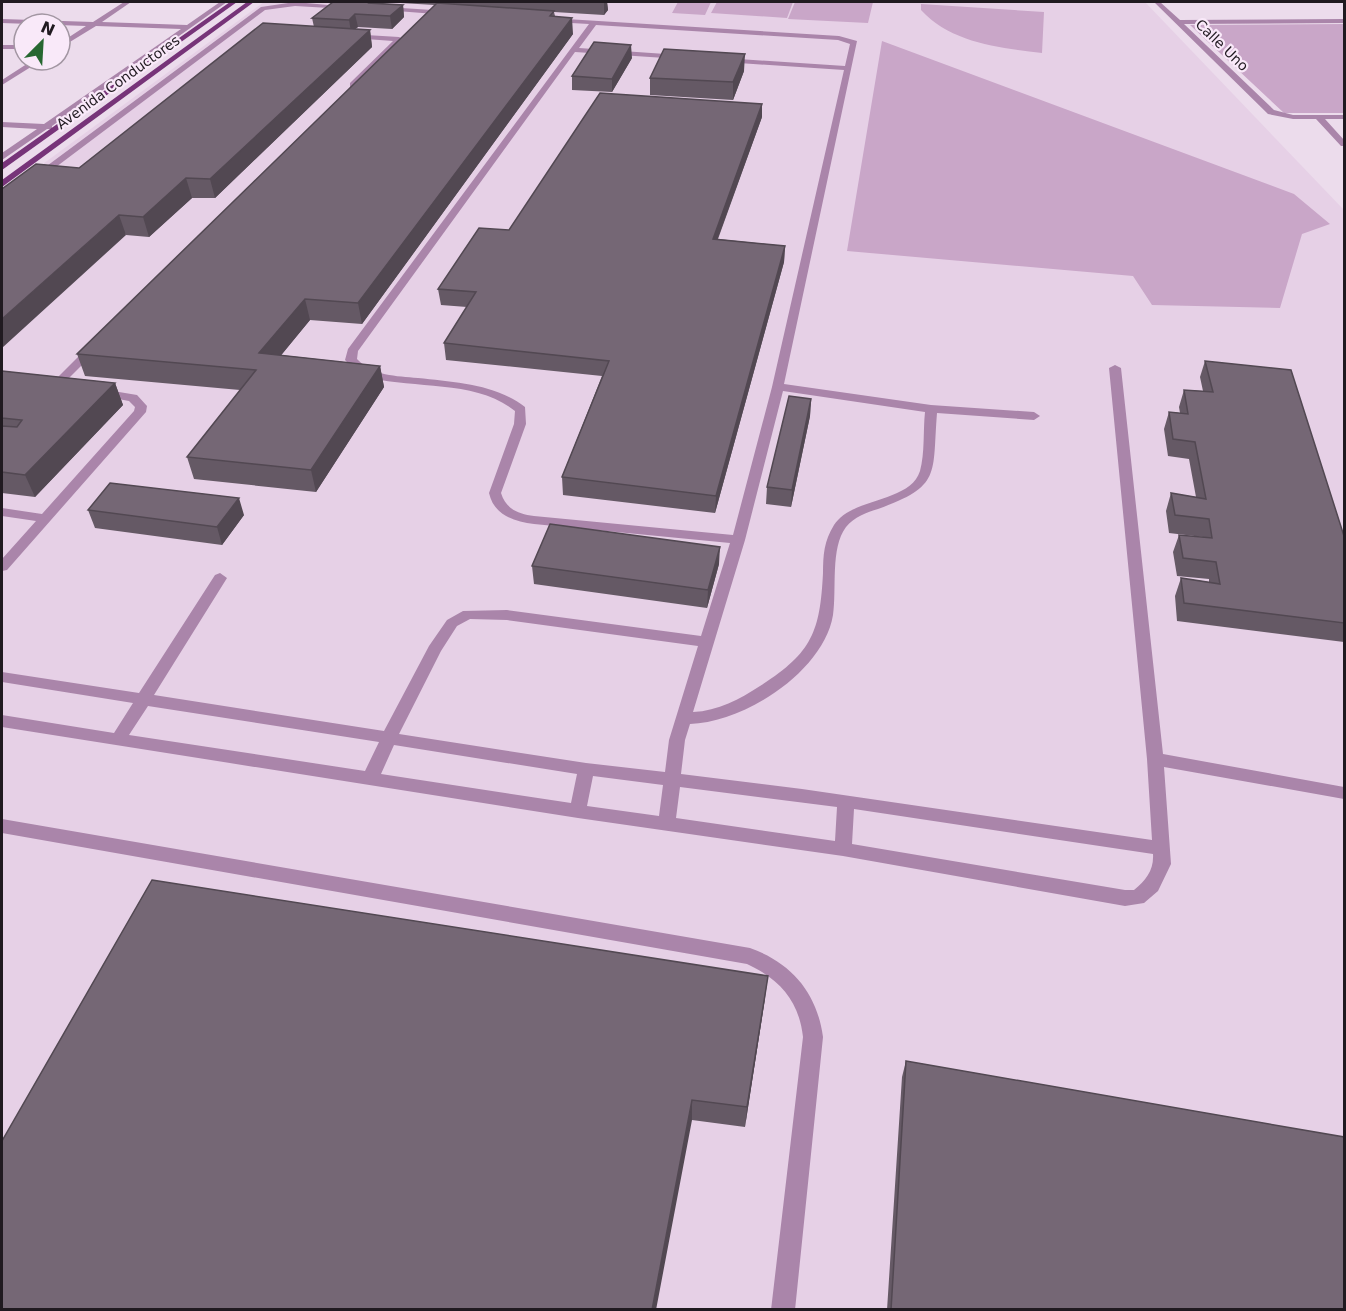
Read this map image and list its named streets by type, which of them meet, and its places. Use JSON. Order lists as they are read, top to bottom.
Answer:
{
  "streets": {
    "main road": ["Avenida Conductores"],
    "street": ["Calle Uno"]
  },
  "north": "top right"
}
